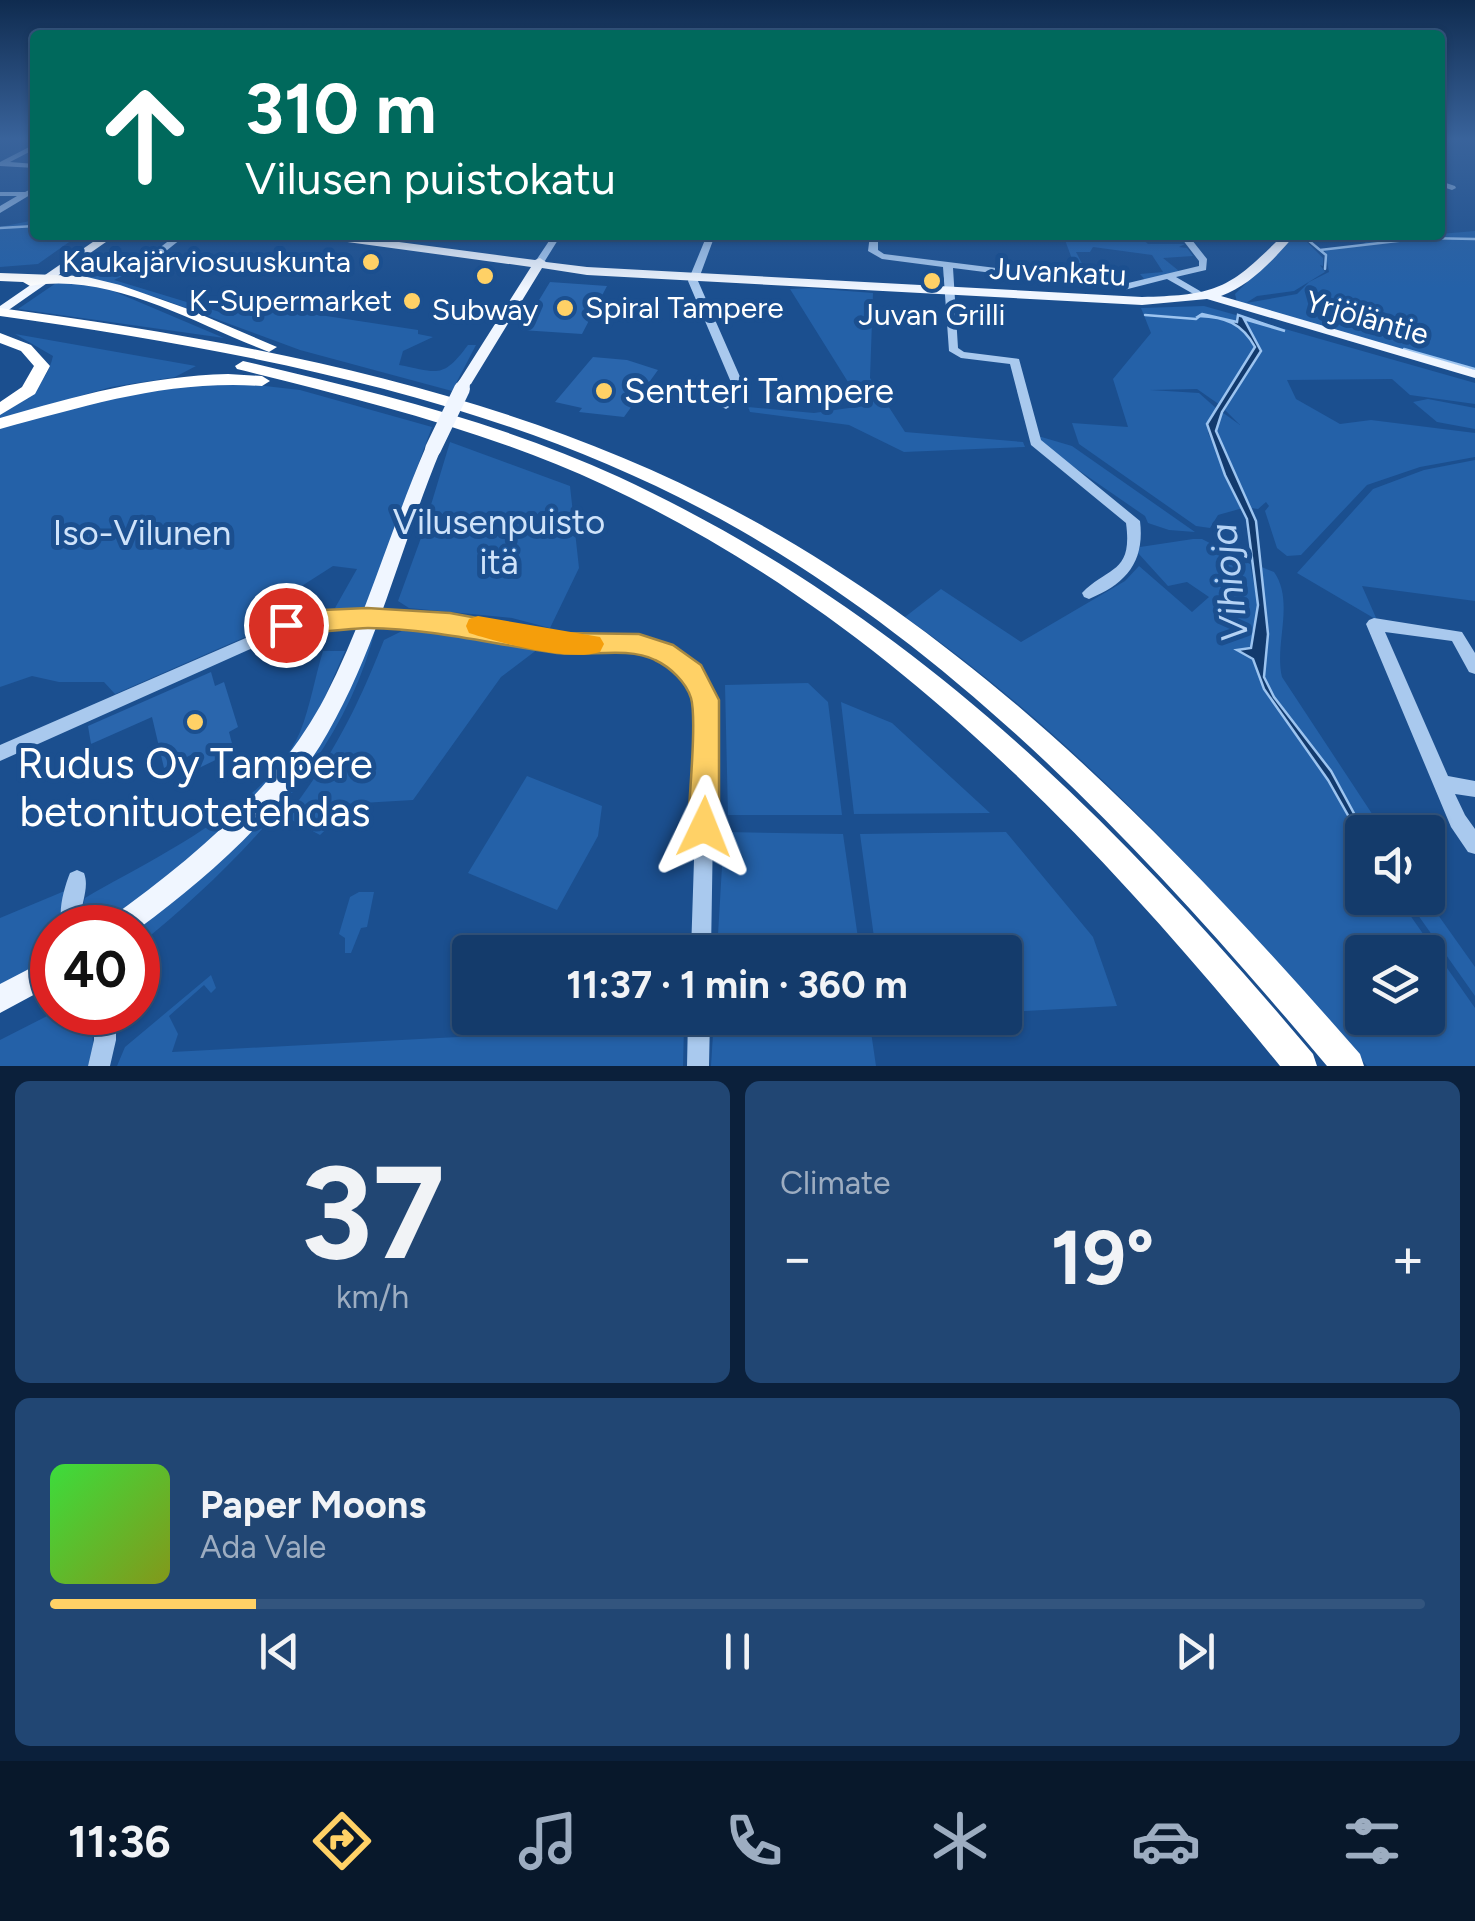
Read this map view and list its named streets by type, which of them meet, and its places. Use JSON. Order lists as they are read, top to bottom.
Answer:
{
  "streets": {
    "main road": ["Juvankatu", "Yrjöläntie"]
  },
  "crossings": [
    ["Juvankatu", "Yrjöläntie"]
  ],
  "water": ["Vihioja"],
  "parks": ["Vilusenpuisto itä", "Iso-Vilunen"],
  "places": [
    "Kaukajärviosuuskunta",
    "Subway",
    "Juvan Grilli",
    "K-Supermarket",
    "Spiral Tampere",
    "Sentteri Tampere",
    "Rudus Oy Tampere betonituotetehdas"
  ],
  "page": {
    "turn": ["310 m", "Vilusen puistokatu"],
    "limit": "40",
    "trip": "11:37 · 1 min · 360 m",
    "tile": [
      ["37", "km/h"],
      "Climate"
    ],
    "heat": ["−", "19°", "+"],
    "song": ["Paper Moons", "Ada Vale"],
    "tabs": "11:36"
  }
}
